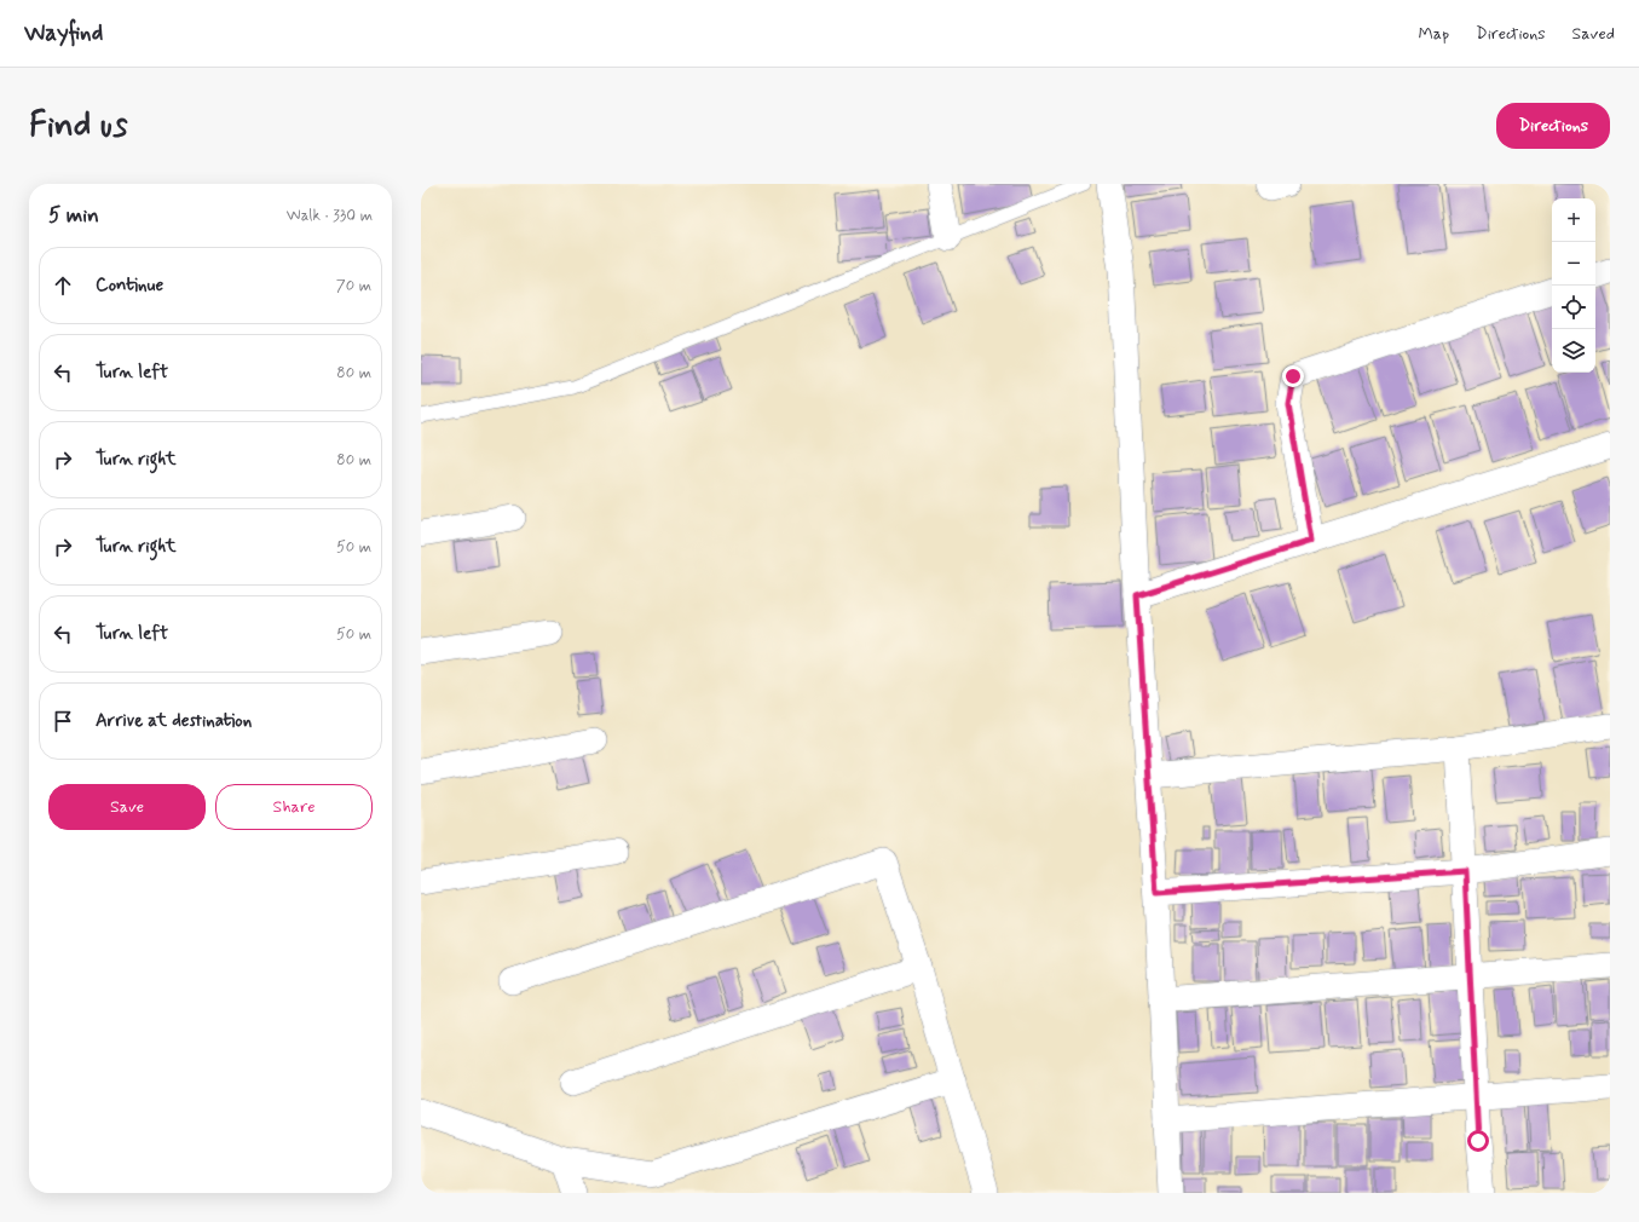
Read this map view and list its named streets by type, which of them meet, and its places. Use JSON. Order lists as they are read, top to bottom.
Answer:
{
  "page": {
    "header": "Wayfind",
    "nav": ["Map", "Directions", "Saved"],
    "buttons": [
      "Directions",
      ["Save", "Share"]
    ],
    "title": "Find us",
    "heading": ["5 min", "Walk · 330 m"],
    "map_buttons": ["+", "−"],
    "list": [
      ["Continue", "70 m"],
      ["Turn left", "80 m"],
      ["Turn right", "80 m"],
      ["Turn right", "50 m"],
      ["Turn left", "50 m"],
      "Arrive at destination"
    ]
  }
}
